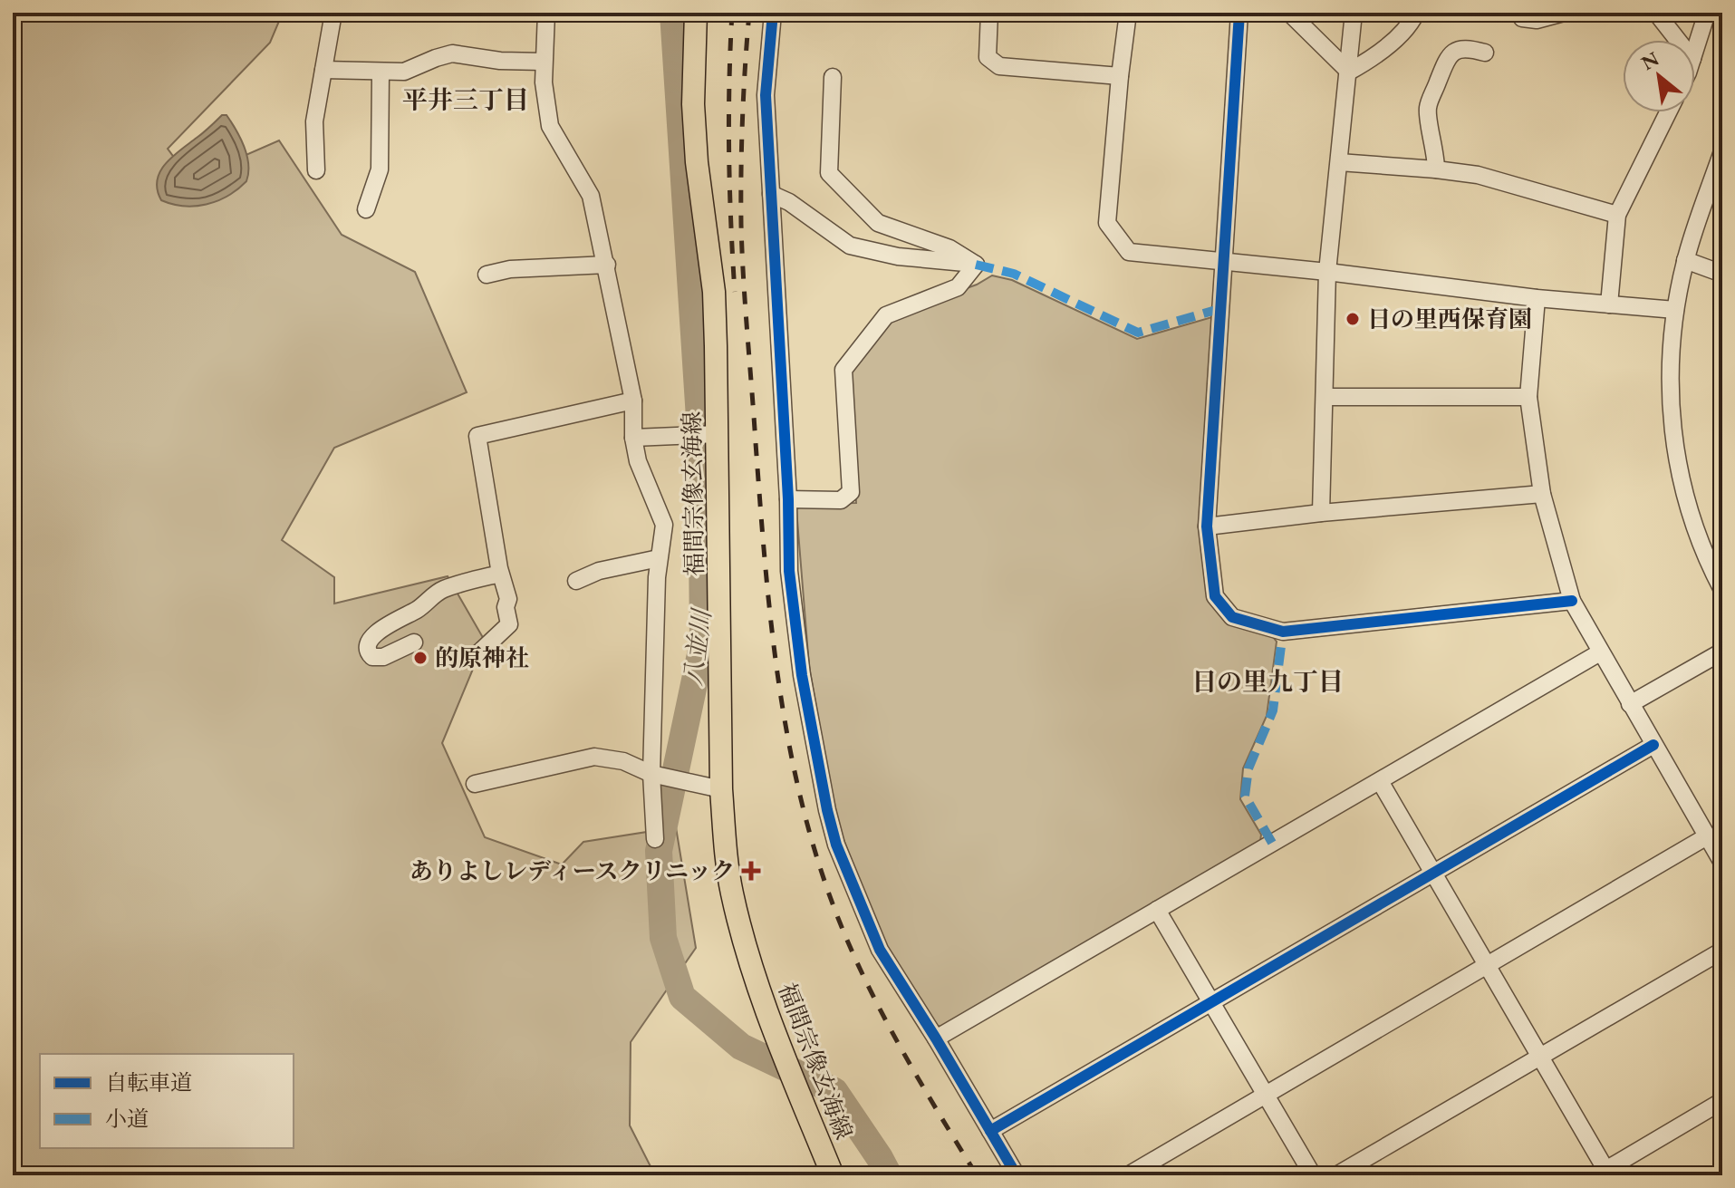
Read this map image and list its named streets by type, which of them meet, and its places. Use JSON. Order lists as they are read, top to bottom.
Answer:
{
  "streets": {
    "main road": ["福間宗像玄海線"]
  },
  "districts": ["平井三丁目", "日の里九丁目"],
  "water": ["八並川"],
  "places": {
    "other": ["日の里西保育園", "的原神社"],
    "health": ["ありよしレディースクリニック"]
  },
  "legend": ["自転車道", "小道"],
  "north": "top left"
}
